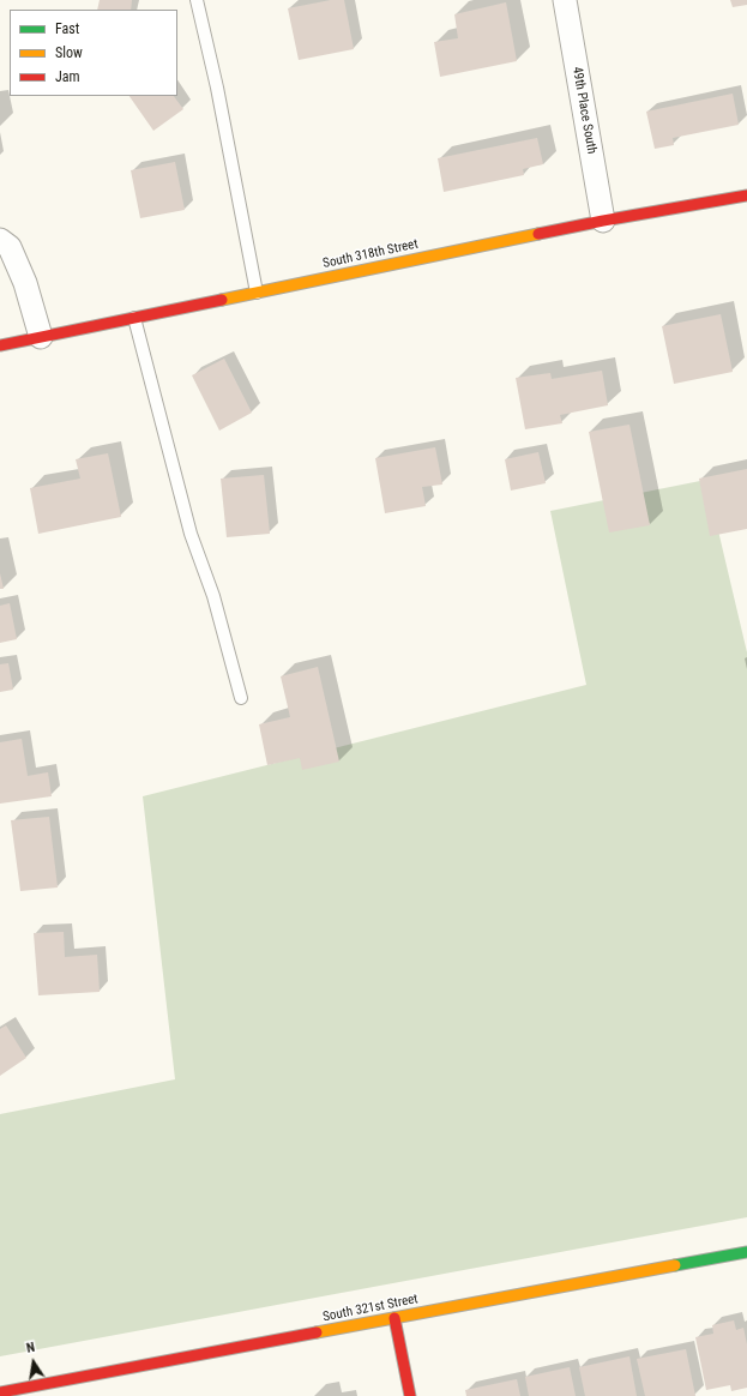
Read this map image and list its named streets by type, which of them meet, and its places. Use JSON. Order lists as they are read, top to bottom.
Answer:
{
  "streets": {
    "street": ["49th Place South", "South 318th Street", "South 321st Street"]
  },
  "crossings": [
    ["49th Place South", "South 318th Street"]
  ],
  "legend": ["Fast", "Slow", "Jam"],
  "north": "top"
}
